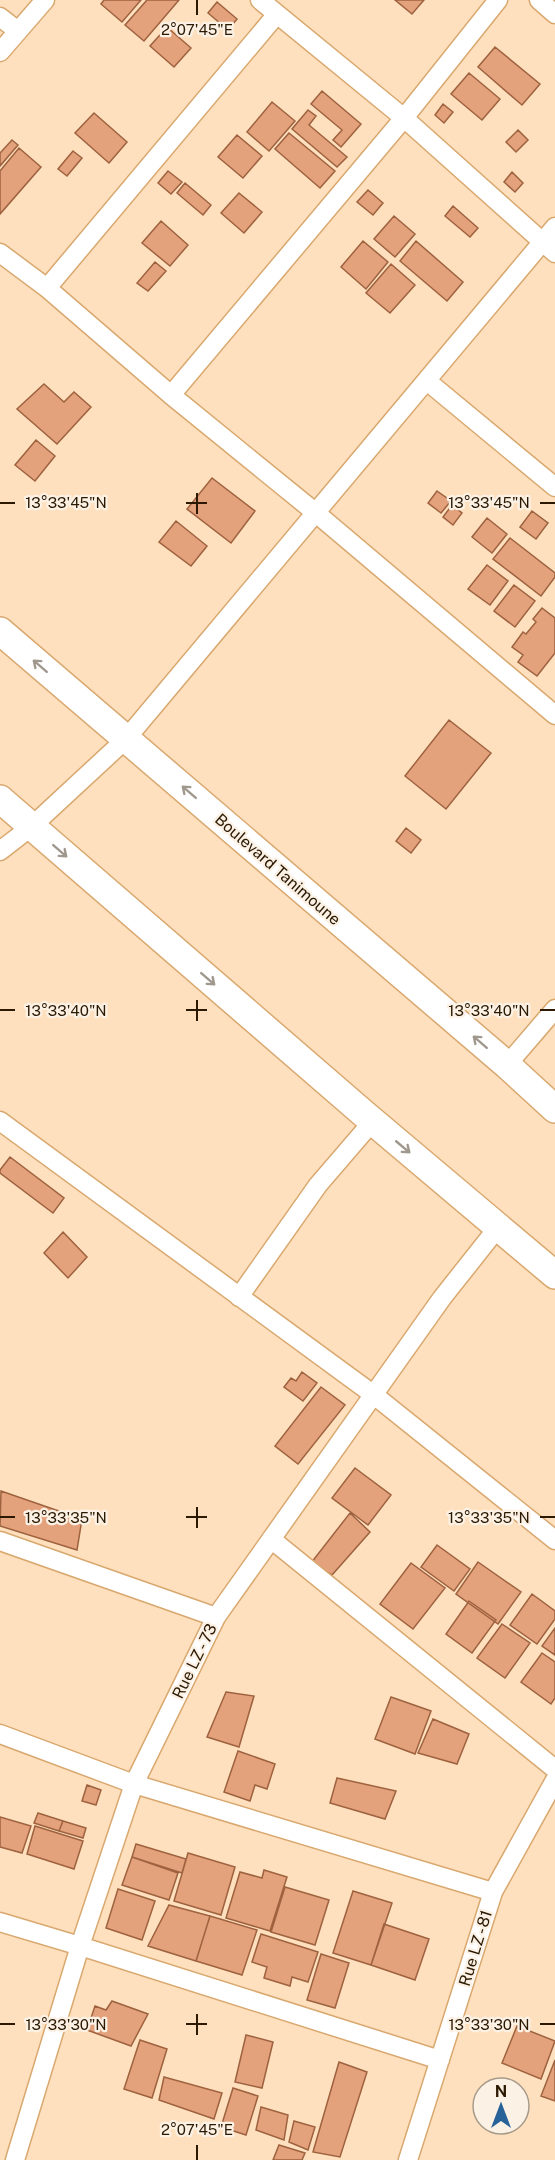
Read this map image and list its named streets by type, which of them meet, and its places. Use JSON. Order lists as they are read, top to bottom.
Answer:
{
  "streets": {
    "main road": ["Boulevard Tanimoune"],
    "street": ["Rue LZ - 73", "Rue LZ - 81"]
  },
  "north": "top",
  "coordinates": [
    "2°07'45\"E",
    "13°33'45\"N",
    "13°33'40\"N",
    "13°33'35\"N",
    "13°33'30\"N"
  ]
}
